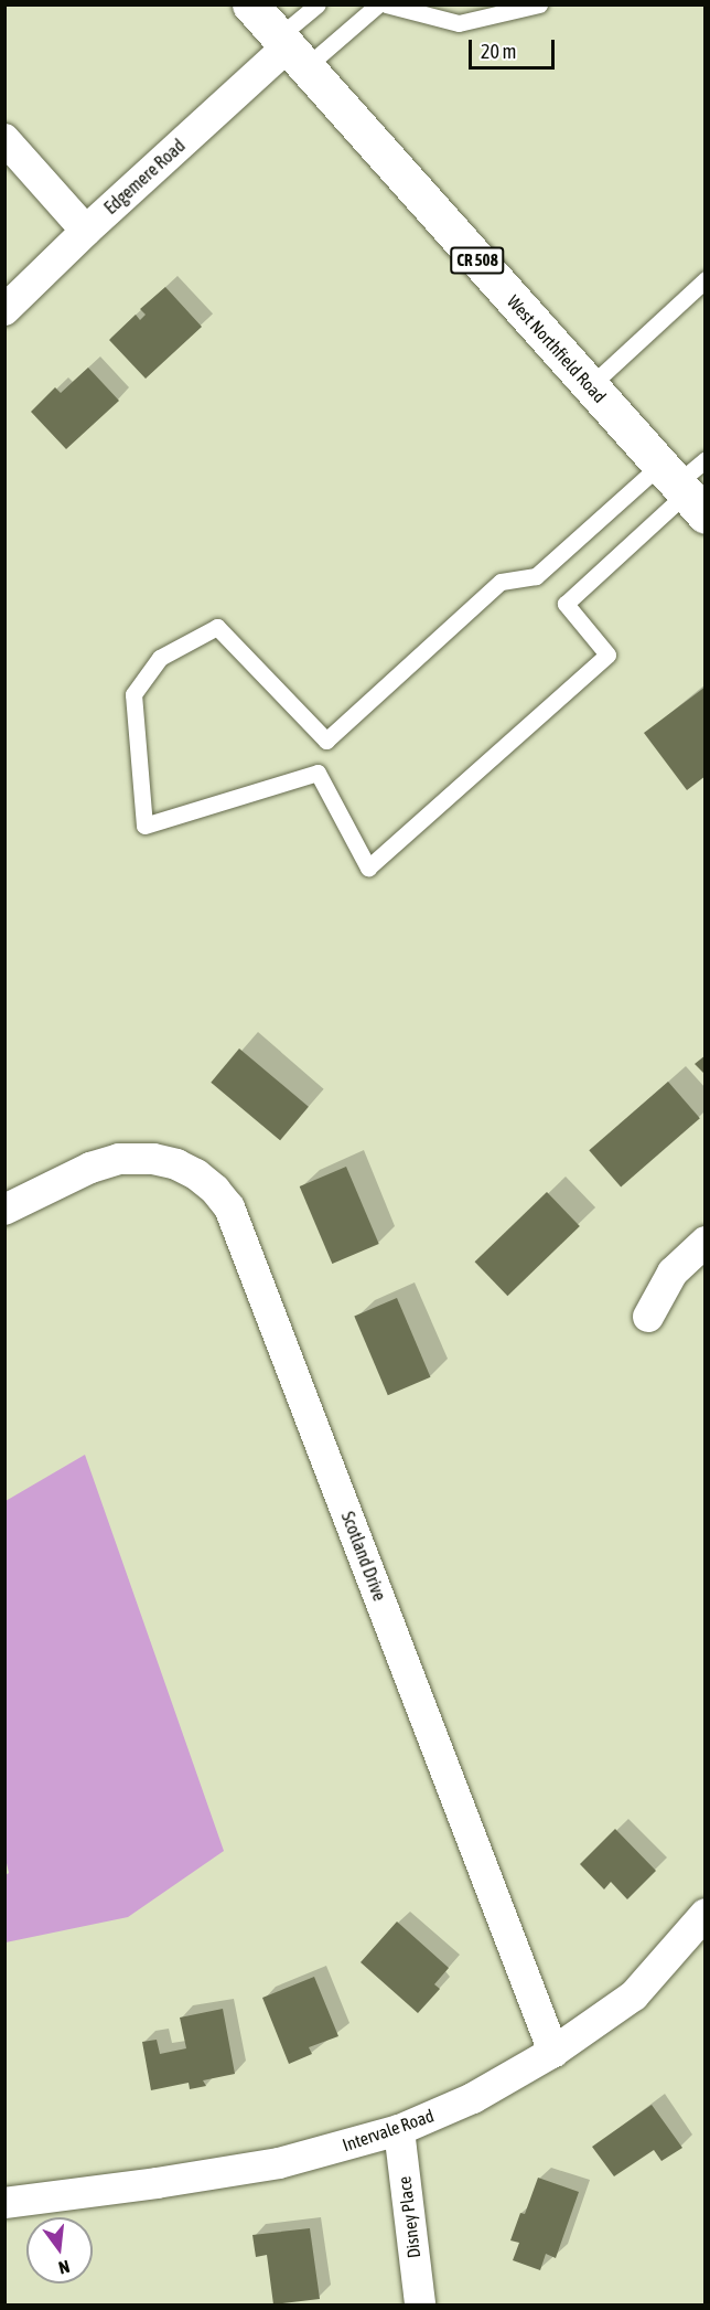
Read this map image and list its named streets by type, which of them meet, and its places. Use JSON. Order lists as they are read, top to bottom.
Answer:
{
  "streets": {
    "main road": ["CR 508", "West Northfield Road"],
    "street": [
      "Edgemere Road",
      "Scotland Drive",
      "Intervale Road",
      "Disney Place"
    ]
  },
  "crossings": [
    ["Edgemere Road", "West Northfield Road"],
    ["Scotland Drive", "Intervale Road"],
    ["Intervale Road", "Disney Place"]
  ],
  "scale_bar": "20 m",
  "north": "bottom"
}
